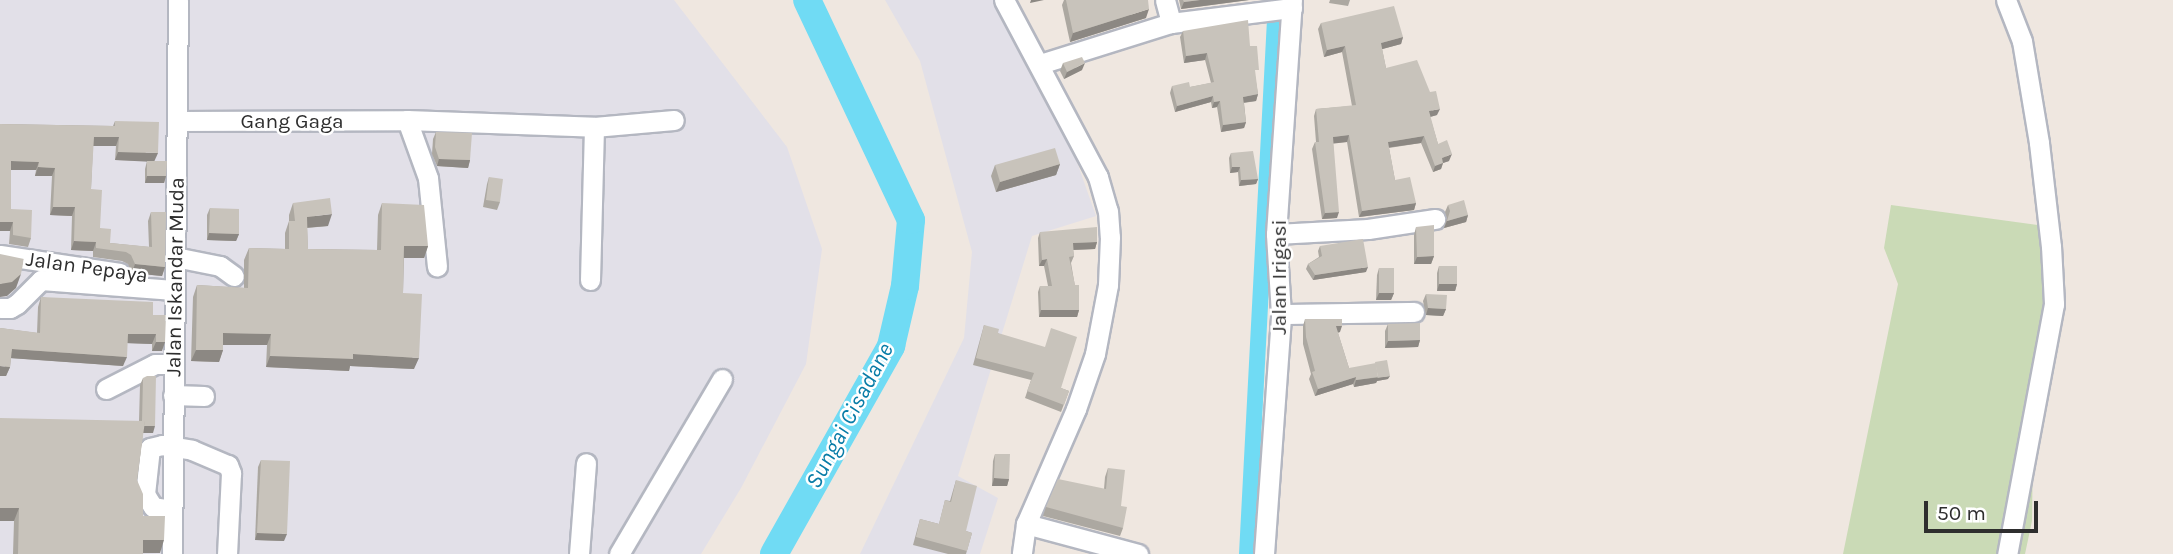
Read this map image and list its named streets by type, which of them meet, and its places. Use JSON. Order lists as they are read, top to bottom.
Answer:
{
  "streets": {
    "street": [
      "Gang Gaga",
      "Jalan Pepaya",
      "Jalan Iskandar Muda",
      "Jalan Irigasi"
    ]
  },
  "crossings": [
    ["Gang Gaga", "Jalan Iskandar Muda"],
    ["Jalan Pepaya", "Jalan Iskandar Muda"]
  ],
  "water": ["Sungai Cisadane"],
  "scale_bar": "50 m"
}
